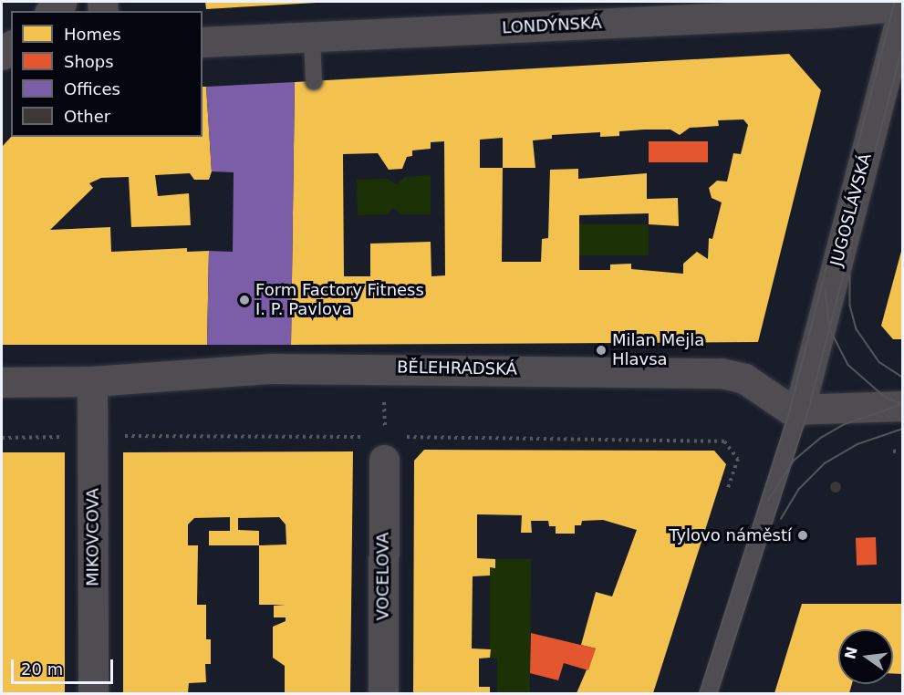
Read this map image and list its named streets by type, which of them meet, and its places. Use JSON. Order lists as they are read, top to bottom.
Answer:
{
  "streets": {
    "street": [
      "LONDÝNSKÁ",
      "JUGOSLÁVSKÁ",
      "BĚLEHRADSKÁ",
      "MIKOVCOVA",
      "VOCELOVA"
    ]
  },
  "crossings": [
    ["LONDÝNSKÁ", "JUGOSLÁVSKÁ"],
    ["JUGOSLÁVSKÁ", "BĚLEHRADSKÁ"],
    ["BĚLEHRADSKÁ", "MIKOVCOVA"]
  ],
  "places": ["Form Factory Fitness I. P. Pavlova", "Milan Mejla Hlavsa", "Tylovo náměstí"],
  "legend": [
    "Homes",
    "Shops",
    "Offices",
    "Other"
  ],
  "scale_bar": "20 m",
  "north": "left"
}
